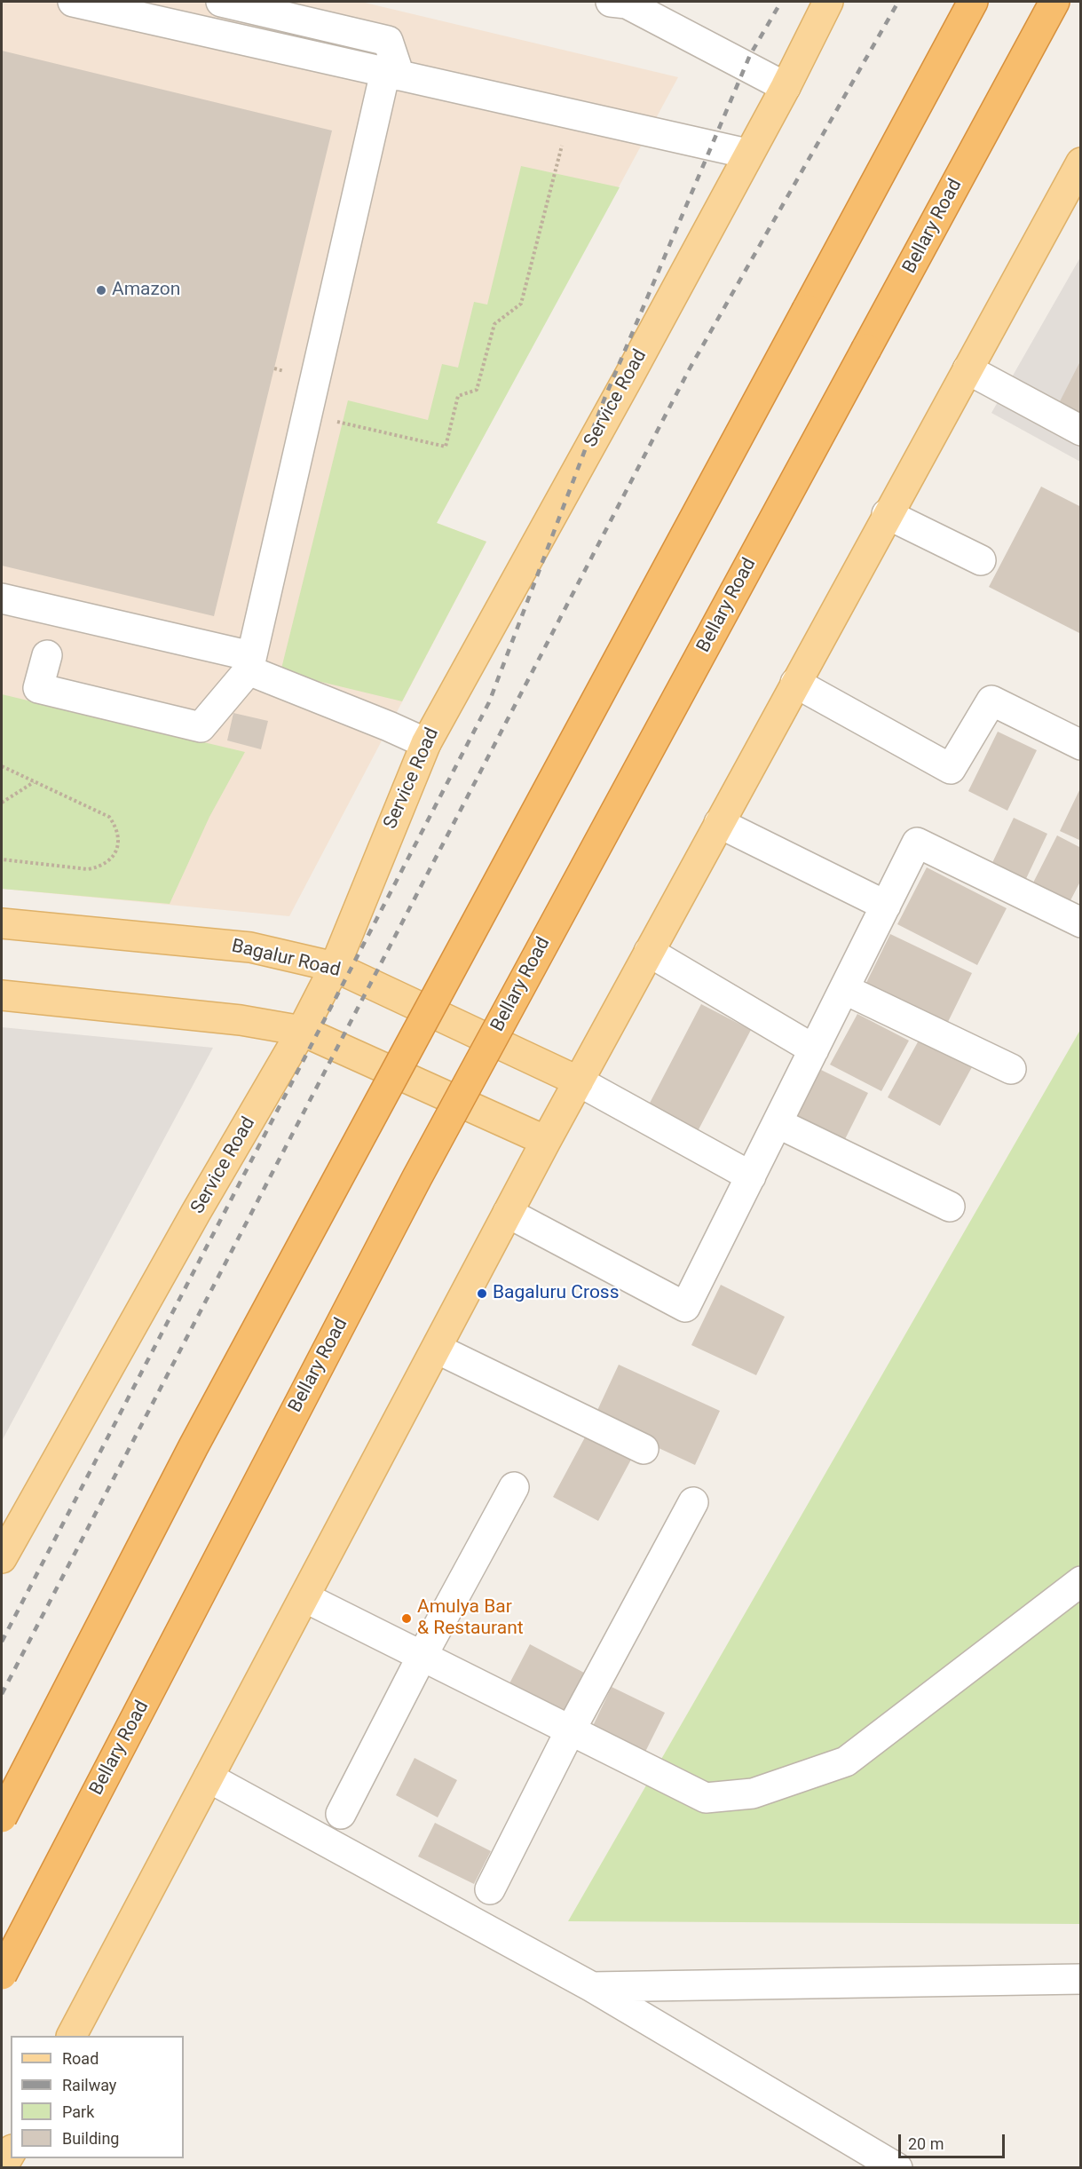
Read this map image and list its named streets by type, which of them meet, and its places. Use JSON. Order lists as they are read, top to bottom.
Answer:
{
  "streets": {
    "highway": ["Bellary Road"],
    "main road": ["Service Road", "Bagalur Road"]
  },
  "crossings": [
    ["Service Road", "Bagalur Road"]
  ],
  "places": ["Amazon", "Bagaluru Cross", "Amulya Bar & Restaurant"],
  "legend": [
    "Road",
    "Railway",
    "Park",
    "Building"
  ],
  "scale_bar": "20 m"
}
